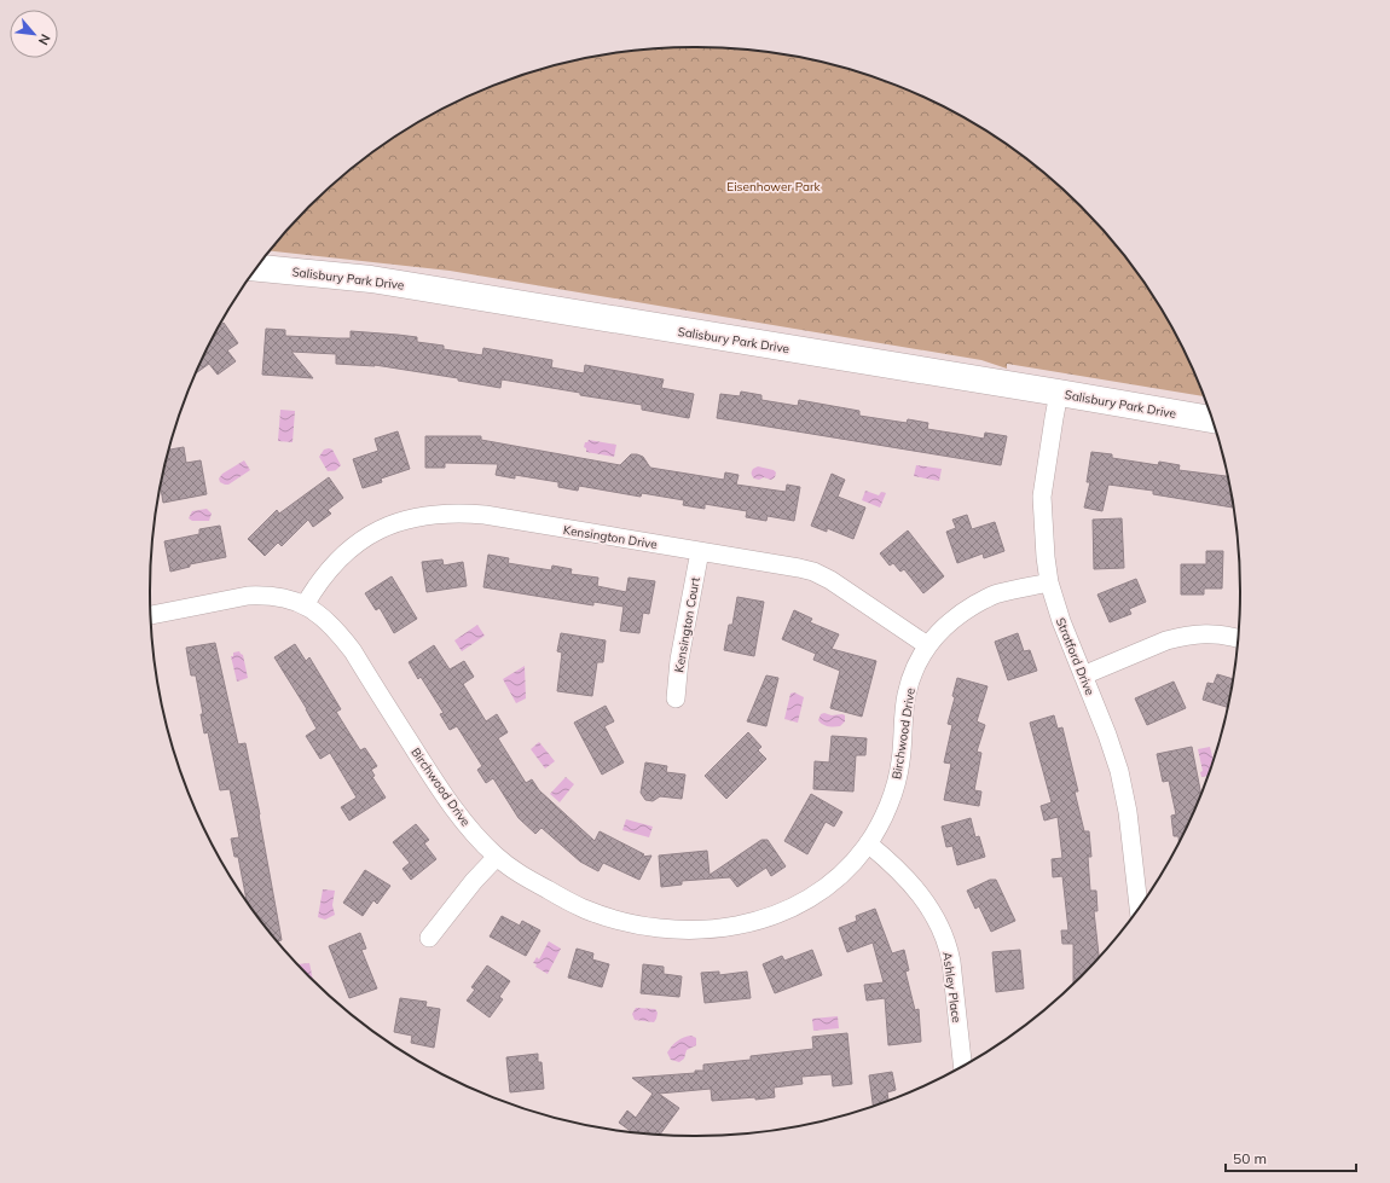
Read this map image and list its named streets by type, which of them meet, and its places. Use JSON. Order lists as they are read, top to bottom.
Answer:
{
  "streets": {
    "main road": ["Salisbury Park Drive"],
    "street": [
      "Kensington Drive",
      "Kensington Court",
      "Stratford Drive",
      "Birchwood Drive",
      "Ashley Place"
    ]
  },
  "crossings": [
    ["Salisbury Park Drive", "Stratford Drive"],
    ["Kensington Drive", "Kensington Court"],
    ["Kensington Drive", "Birchwood Drive"],
    ["Stratford Drive", "Birchwood Drive"],
    ["Birchwood Drive", "Ashley Place"]
  ],
  "parks": ["Eisenhower Park"],
  "scale_bar": "50 m",
  "north": "bottom right"
}
